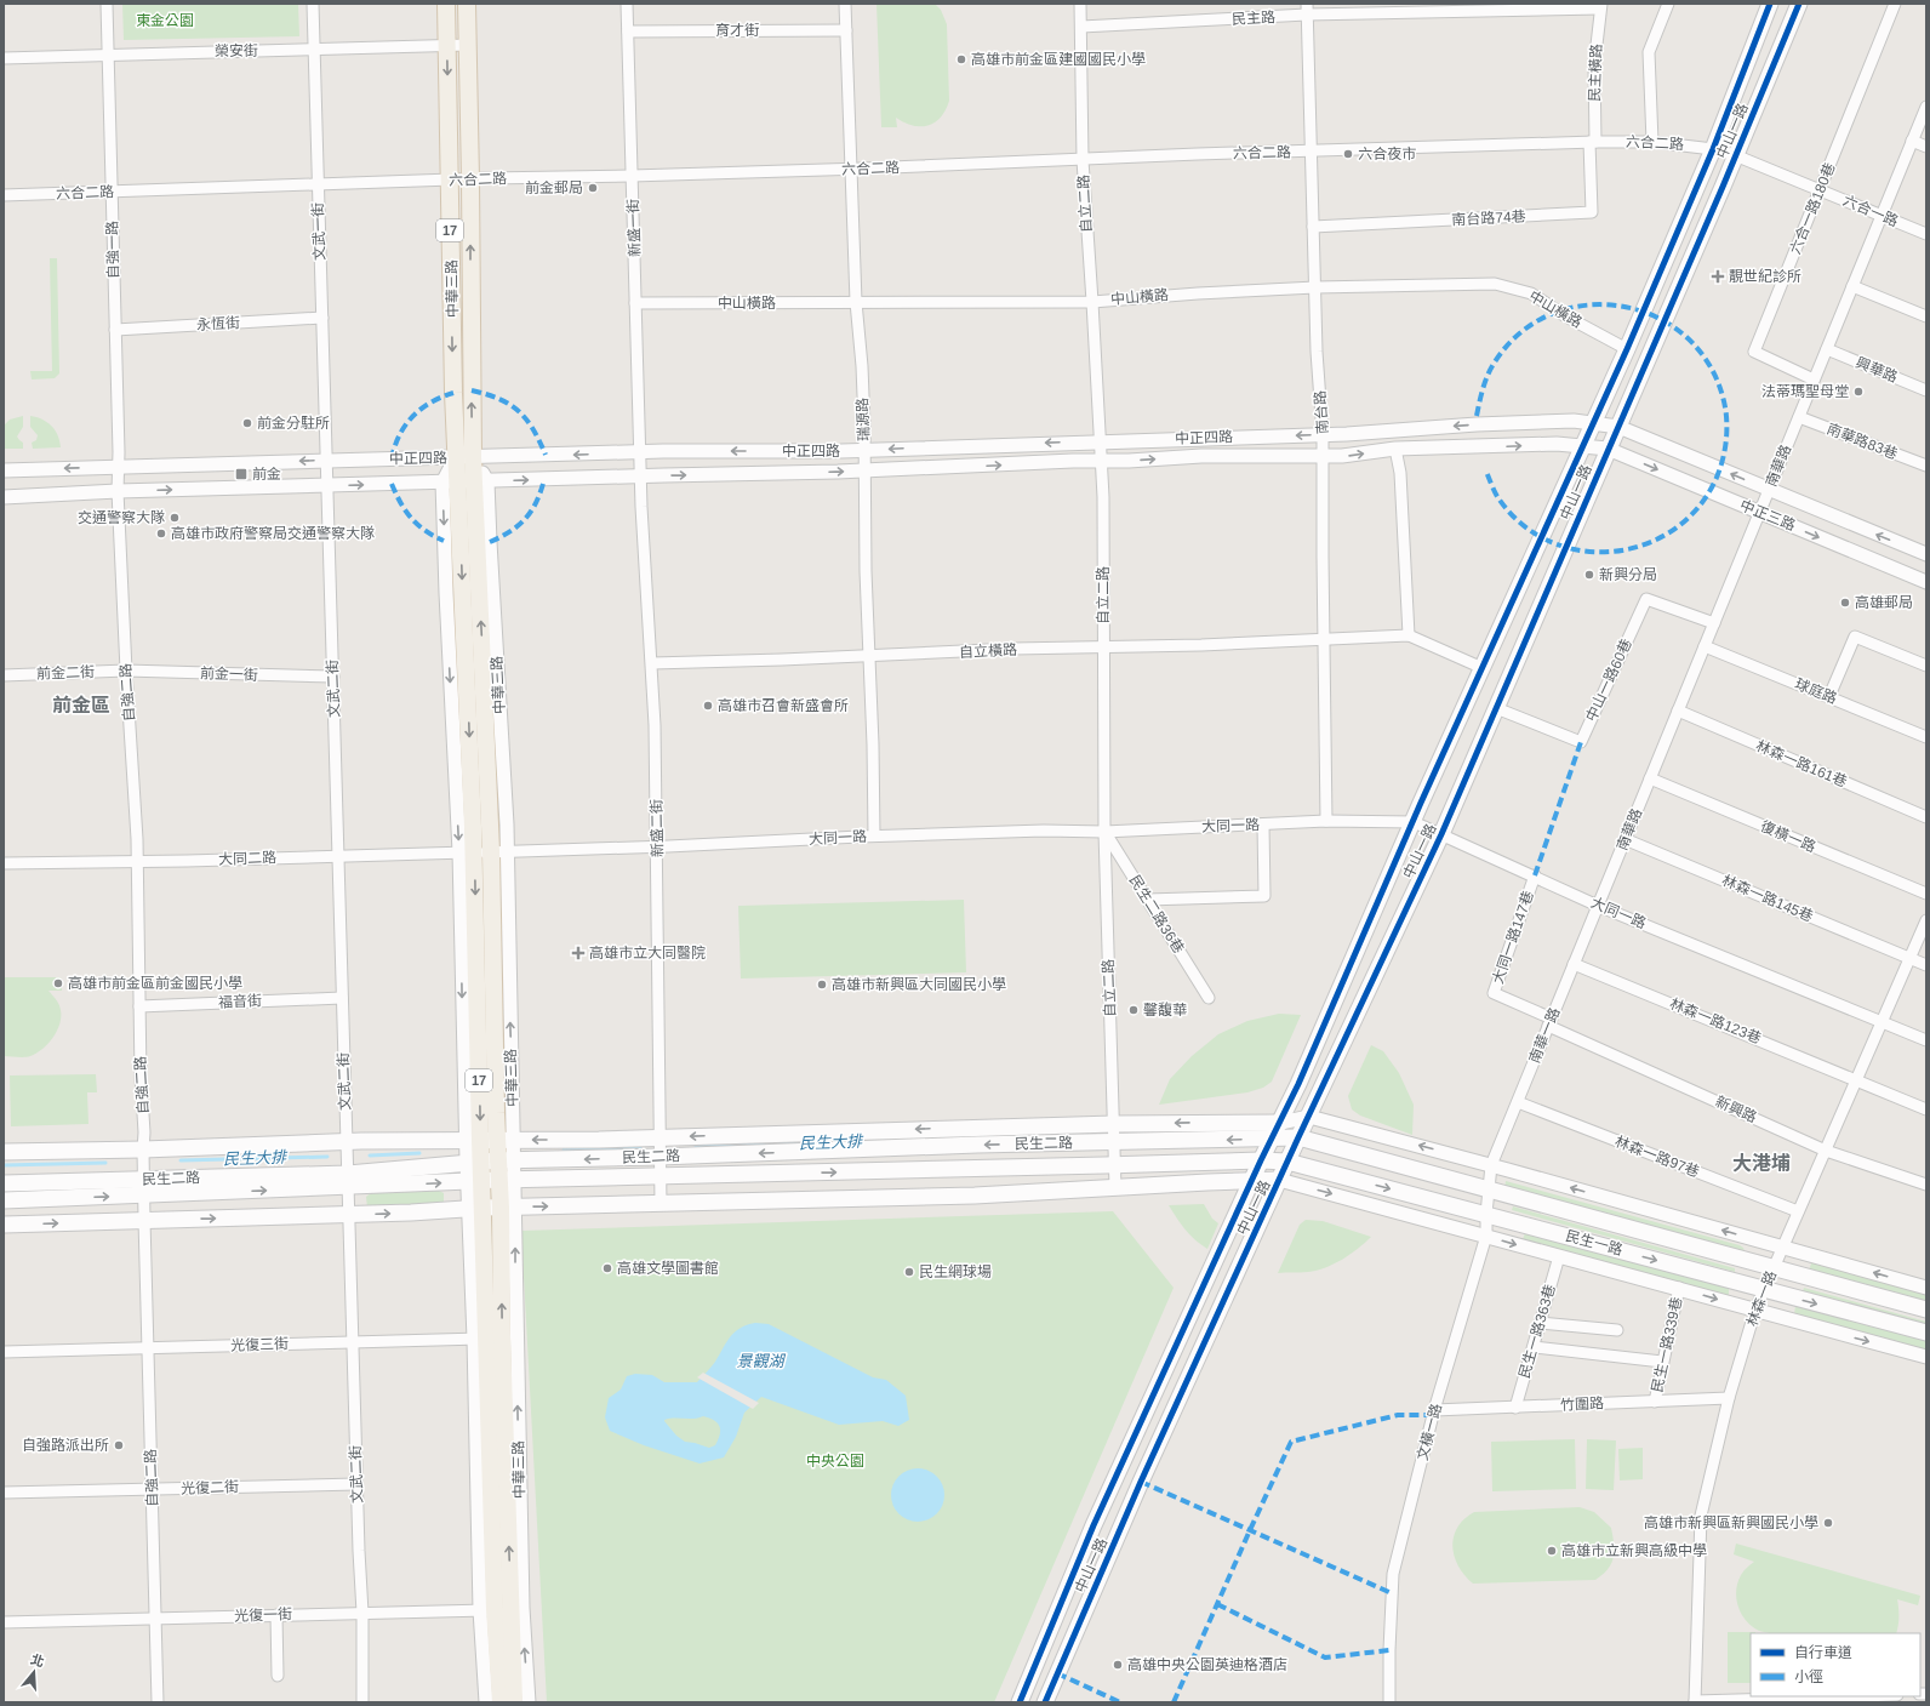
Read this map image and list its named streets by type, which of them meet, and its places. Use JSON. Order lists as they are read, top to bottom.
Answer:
{
  "streets": {
    "main road": [
      "中山一路",
      "17",
      "中華三路",
      "民生二路",
      "民生一路"
    ],
    "street": [
      "民主路",
      "育才街",
      "榮安街",
      "民主橫路",
      "六合二路",
      "自立二路",
      "六合一路180巷",
      "六合一路",
      "南台路74巷",
      "新盛一街",
      "文武一街",
      "自強一路",
      "中山橫路",
      "永恆街",
      "興華路",
      "南台路",
      "瑞源路",
      "中正四路",
      "南華路83巷",
      "南華路",
      "中正三路",
      "自立橫路",
      "前金二街",
      "前金一街",
      "中山一路60巷",
      "文武二街",
      "球庭路",
      "自強二路",
      "林森一路161巷",
      "大同一路",
      "新盛二街",
      "復橫一路",
      "大同二路",
      "林森一路145巷",
      "民生二路36巷",
      "大同一路147巷",
      "福音街",
      "林森一路123巷",
      "南華一路",
      "新興路",
      "林森一路97巷",
      "林森一路",
      "民生一路363巷",
      "光復三街",
      "民生一路339巷",
      "竹圍路",
      "文橫一路",
      "光復二街",
      "光復一街"
    ]
  },
  "crossings": [
    ["民主路", "民主橫路"],
    ["民主路", "自立二路"],
    ["民主路", "南台路"],
    ["育才街", "新盛一街"],
    ["育才街", "瑞源路"],
    ["榮安街", "文武一街"],
    ["榮安街", "自強一路"],
    ["榮安街", "中華三路"],
    ["民主橫路", "六合二路"],
    ["民主橫路", "南台路74巷"],
    ["中山一路", "六合二路"],
    ["中山一路", "六合一路"],
    ["中山一路", "中山橫路"],
    ["中山一路", "中正四路"],
    ["中山一路", "中正三路"],
    ["中山一路", "中山一路60巷"],
    ["中山一路", "大同一路"],
    ["中山一路", "民生二路"],
    ["中山一路", "民生一路"],
    ["六合二路", "自立二路"],
    ["六合二路", "六合一路"],
    ["六合二路", "南台路74巷"],
    ["六合二路", "新盛一街"],
    ["六合二路", "文武一街"],
    ["六合二路", "自強一路"],
    ["六合二路", "中華三路"],
    ["六合二路", "南台路"],
    ["六合二路", "瑞源路"],
    ["自立二路", "中山橫路"],
    ["自立二路", "中正四路"],
    ["自立二路", "自立橫路"],
    ["自立二路", "大同一路"],
    ["自立二路", "民生二路36巷"],
    ["自立二路", "民生二路"],
    ["六合一路180巷", "六合一路"],
    ["六合一路180巷", "南華路"],
    ["六合一路", "南華路"],
    ["南台路74巷", "南台路"],
    ["新盛一街", "中山橫路"],
    ["新盛一街", "中正四路"],
    ["新盛一街", "新盛二街"],
    ["文武一街", "永恆街"],
    ["文武一街", "中正四路"],
    ["文武一街", "文武二街"],
    ["自強一路", "永恆街"],
    ["自強一路", "中正四路"],
    ["自強一路", "自強二路"],
    ["中華三路", "中正四路"],
    ["中華三路", "大同一路"],
    ["中華三路", "大同二路"],
    ["中華三路", "民生二路"],
    ["中華三路", "光復三街"],
    ["中華三路", "光復一街"],
    ["中山橫路", "南台路"],
    ["中山橫路", "瑞源路"],
    ["興華路", "南華路"],
    ["南台路", "中正四路"],
    ["南台路", "自立橫路"],
    ["南台路", "大同一路"],
    ["瑞源路", "中正四路"],
    ["瑞源路", "自立橫路"],
    ["瑞源路", "大同一路"],
    ["中正四路", "中正三路"],
    ["中正四路", "文武二街"],
    ["中正四路", "自強二路"],
    ["中正四路", "新盛二街"],
    ["南華路83巷", "南華路"],
    ["南華路", "中正三路"],
    ["南華路", "中山一路60巷"],
    ["南華路", "球庭路"],
    ["南華路", "林森一路161巷"],
    ["南華路", "大同一路"],
    ["南華路", "復橫一路"],
    ["南華路", "林森一路145巷"],
    ["南華路", "南華一路"],
    ["自立橫路", "新盛二街"],
    ["前金二街", "前金一街"],
    ["前金二街", "自強二路"],
    ["前金一街", "文武二街"],
    ["前金一街", "自強二路"],
    ["文武二街", "大同二路"],
    ["文武二街", "福音街"],
    ["文武二街", "民生二路"],
    ["文武二街", "光復三街"],
    ["文武二街", "光復二街"],
    ["文武二街", "光復一街"],
    ["自強二路", "大同二路"],
    ["自強二路", "福音街"],
    ["自強二路", "民生二路"],
    ["自強二路", "光復三街"],
    ["自強二路", "光復二街"],
    ["自強二路", "光復一街"],
    ["大同一路", "新盛二街"],
    ["大同一路", "大同二路"],
    ["大同一路", "民生二路36巷"],
    ["大同一路", "大同一路147巷"],
    ["大同一路", "南華一路"],
    ["大同一路", "林森一路"],
    ["新盛二街", "民生二路"],
    ["林森一路145巷", "林森一路"],
    ["大同一路147巷", "南華一路"],
    ["大同一路147巷", "新興路"],
    ["林森一路123巷", "南華一路"],
    ["林森一路123巷", "林森一路"],
    ["南華一路", "新興路"],
    ["南華一路", "林森一路97巷"],
    ["南華一路", "文橫一路"],
    ["新興路", "林森一路"],
    ["民生二路", "民生一路"],
    ["林森一路97巷", "林森一路"],
    ["民生一路", "林森一路"],
    ["民生一路", "民生一路363巷"],
    ["民生一路", "民生一路339巷"],
    ["民生一路", "文橫一路"],
    ["林森一路", "竹圍路"],
    ["民生一路363巷", "竹圍路"],
    ["民生一路339巷", "竹圍路"],
    ["竹圍路", "文橫一路"]
  ],
  "districts": ["前金區", "大港埔"],
  "water": ["民生大排", "景觀湖"],
  "parks": ["東金公園", "中央公園"],
  "places": {
    "other": [
      "高雄市前金區建國國民小學",
      "六合夜市",
      "前金郵局",
      "法蒂瑪聖母堂",
      "前金分駐所",
      "交通警察大隊",
      "高雄市政府警察局交通警察大隊",
      "新興分局",
      "高雄郵局",
      "高雄市召會新盛會所",
      "高雄市前金區前金國民小學",
      "高雄市新興區大同國民小學",
      "馨馥華",
      "高雄文學圖書館",
      "民生網球場",
      "自強路派出所",
      "高雄市新興區新興國民小學",
      "高雄市立新興高級中學",
      "高雄中央公園英迪格酒店"
    ],
    "health": ["靚世紀診所", "高雄市立大同醫院"],
    "transit": ["前金"]
  },
  "legend": ["自行車道", "小徑"],
  "north": "top"
}
